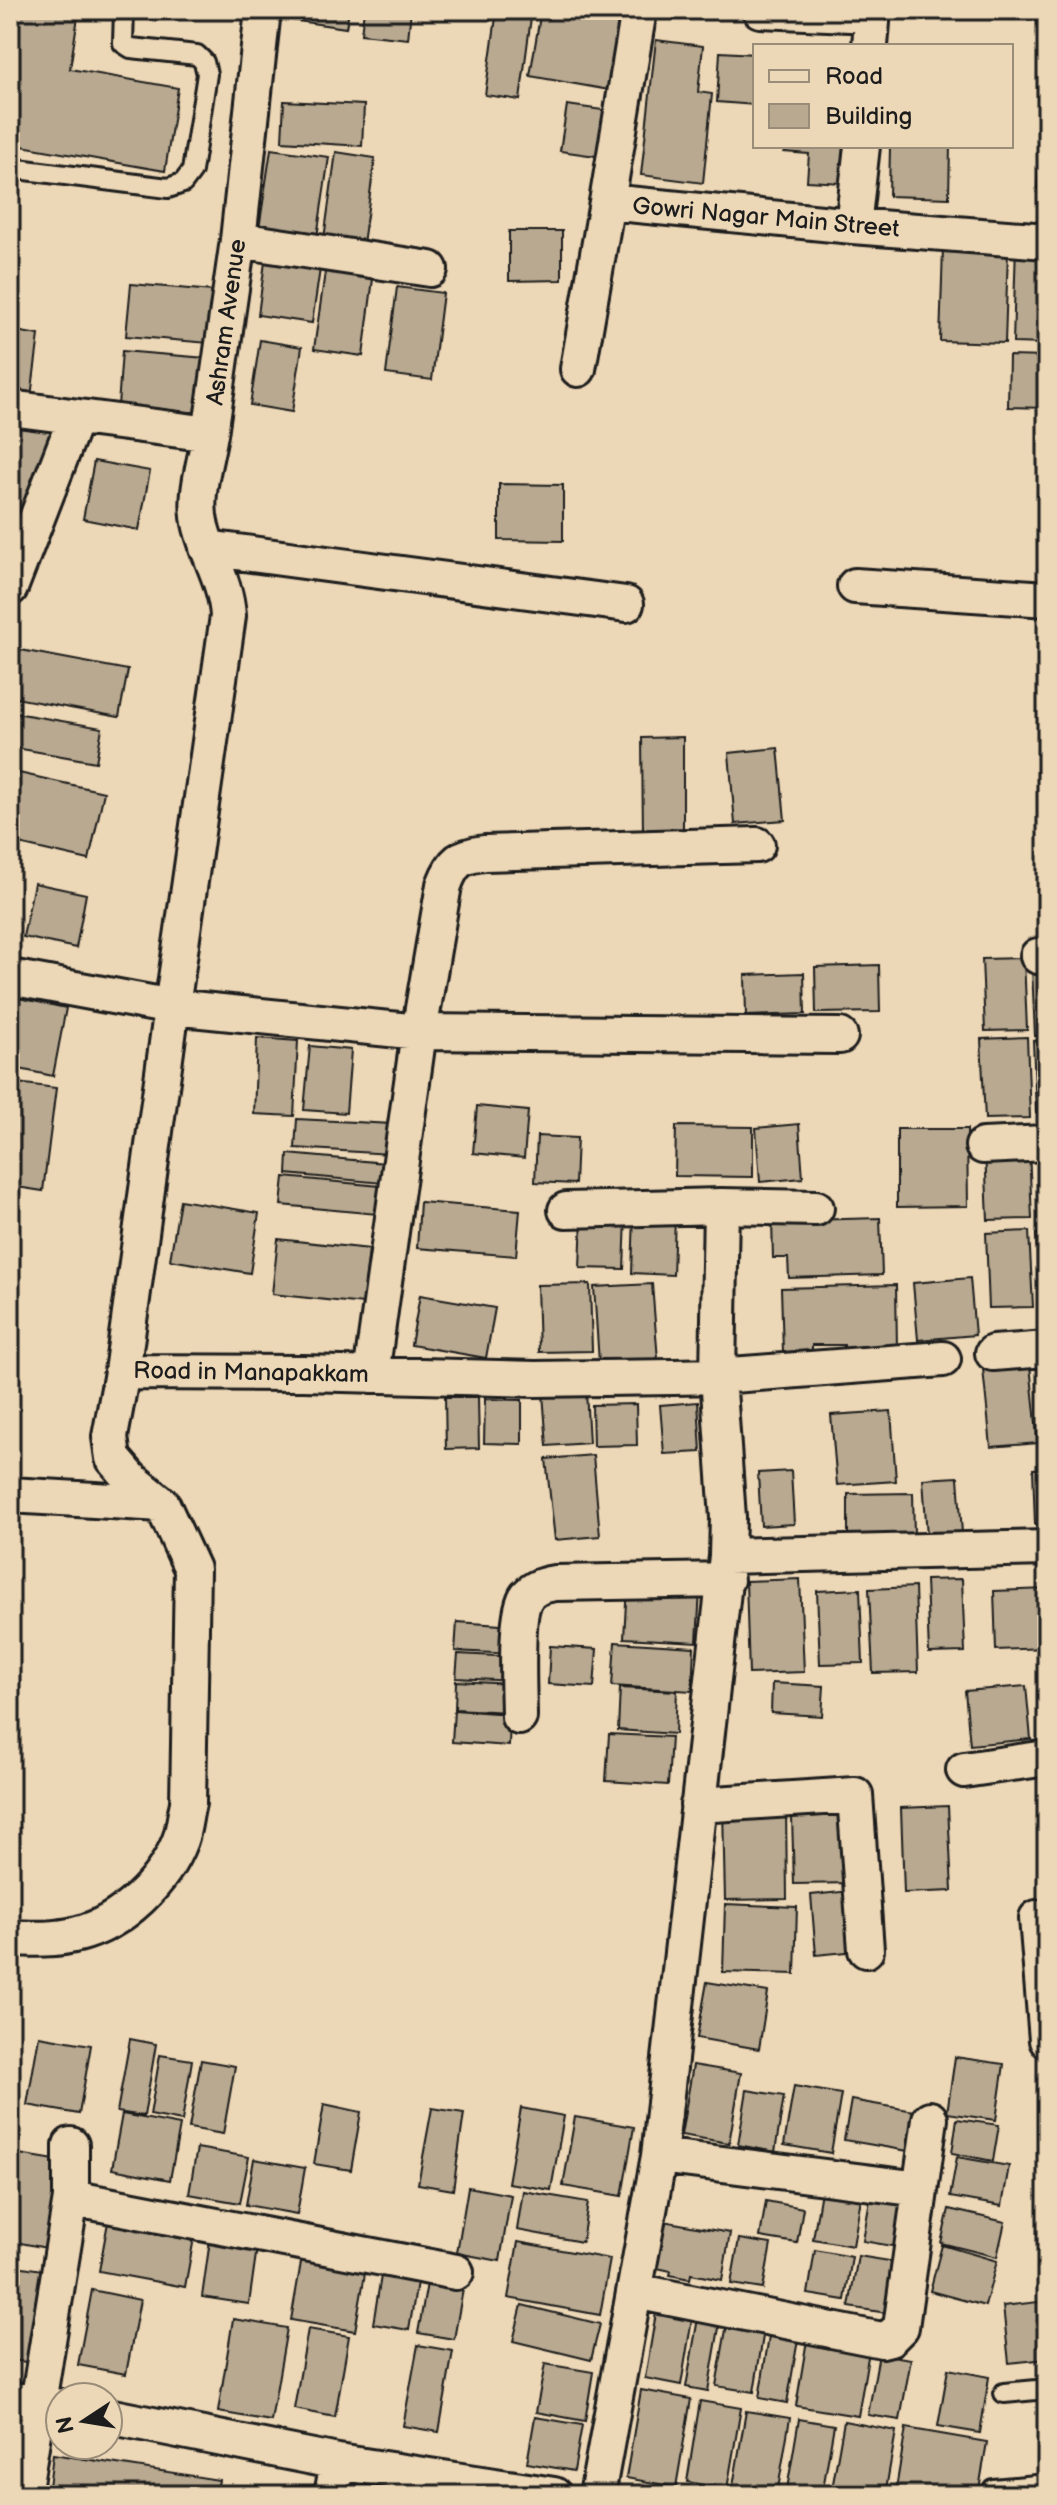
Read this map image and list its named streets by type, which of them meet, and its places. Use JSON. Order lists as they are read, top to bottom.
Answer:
{
  "streets": {
    "street": ["Gowri Nagar Main Street", "Ashram Avenue", "Road in Manapakkam"]
  },
  "crossings": [
    ["Ashram Avenue", "Road in Manapakkam"]
  ],
  "legend": ["Road", "Building"],
  "north": "left"
}
